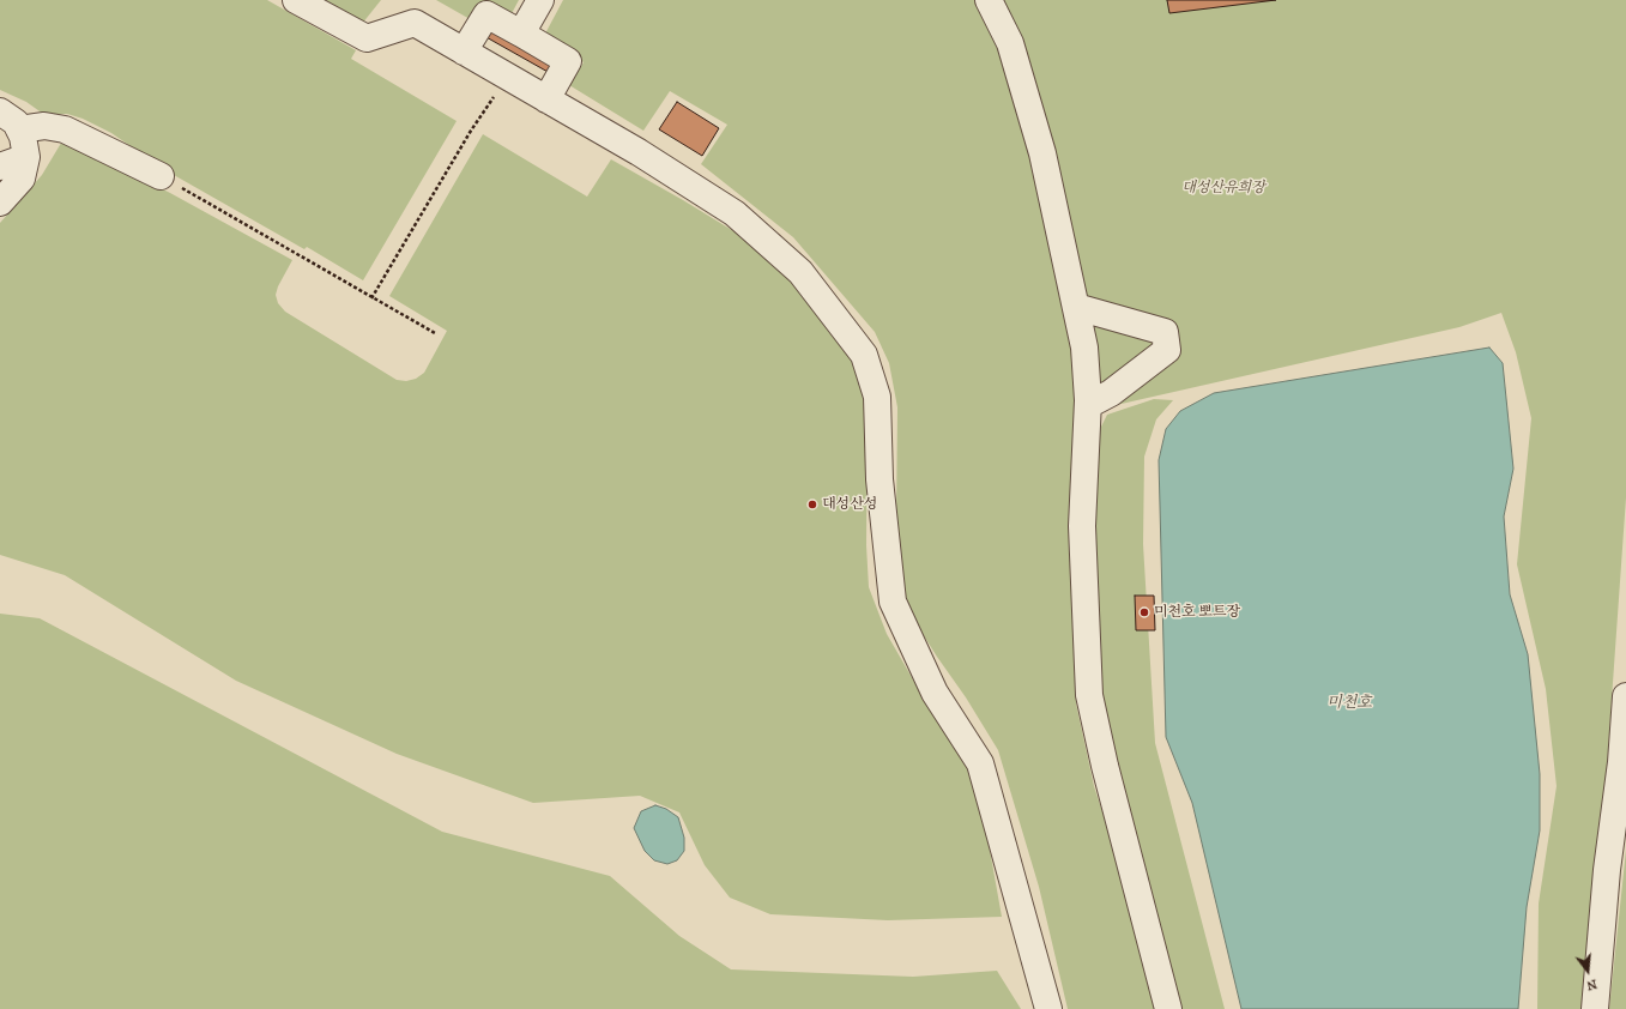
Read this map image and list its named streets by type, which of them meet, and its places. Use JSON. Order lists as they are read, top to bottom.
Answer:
{
  "water": ["미천호"],
  "parks": ["대성산유희장"],
  "places": ["대성산성", "미천호 뽀트장"],
  "north": "bottom"
}
